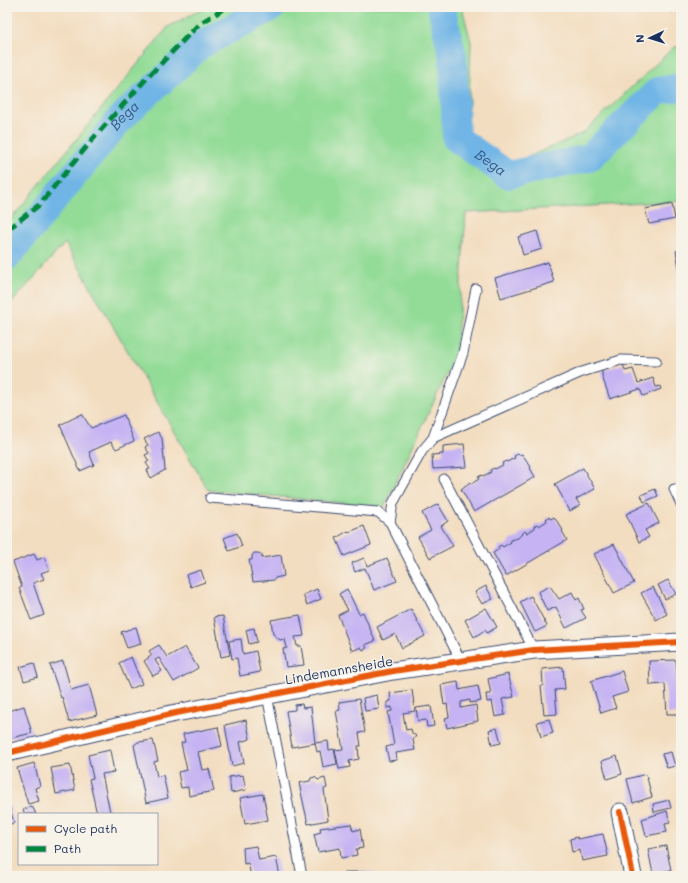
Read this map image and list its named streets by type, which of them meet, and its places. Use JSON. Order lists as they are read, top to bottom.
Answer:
{
  "streets": {
    "street": ["Lindemannsheide"]
  },
  "water": ["Bega"],
  "legend": ["Cycle path", "Path"],
  "north": "left"
}
